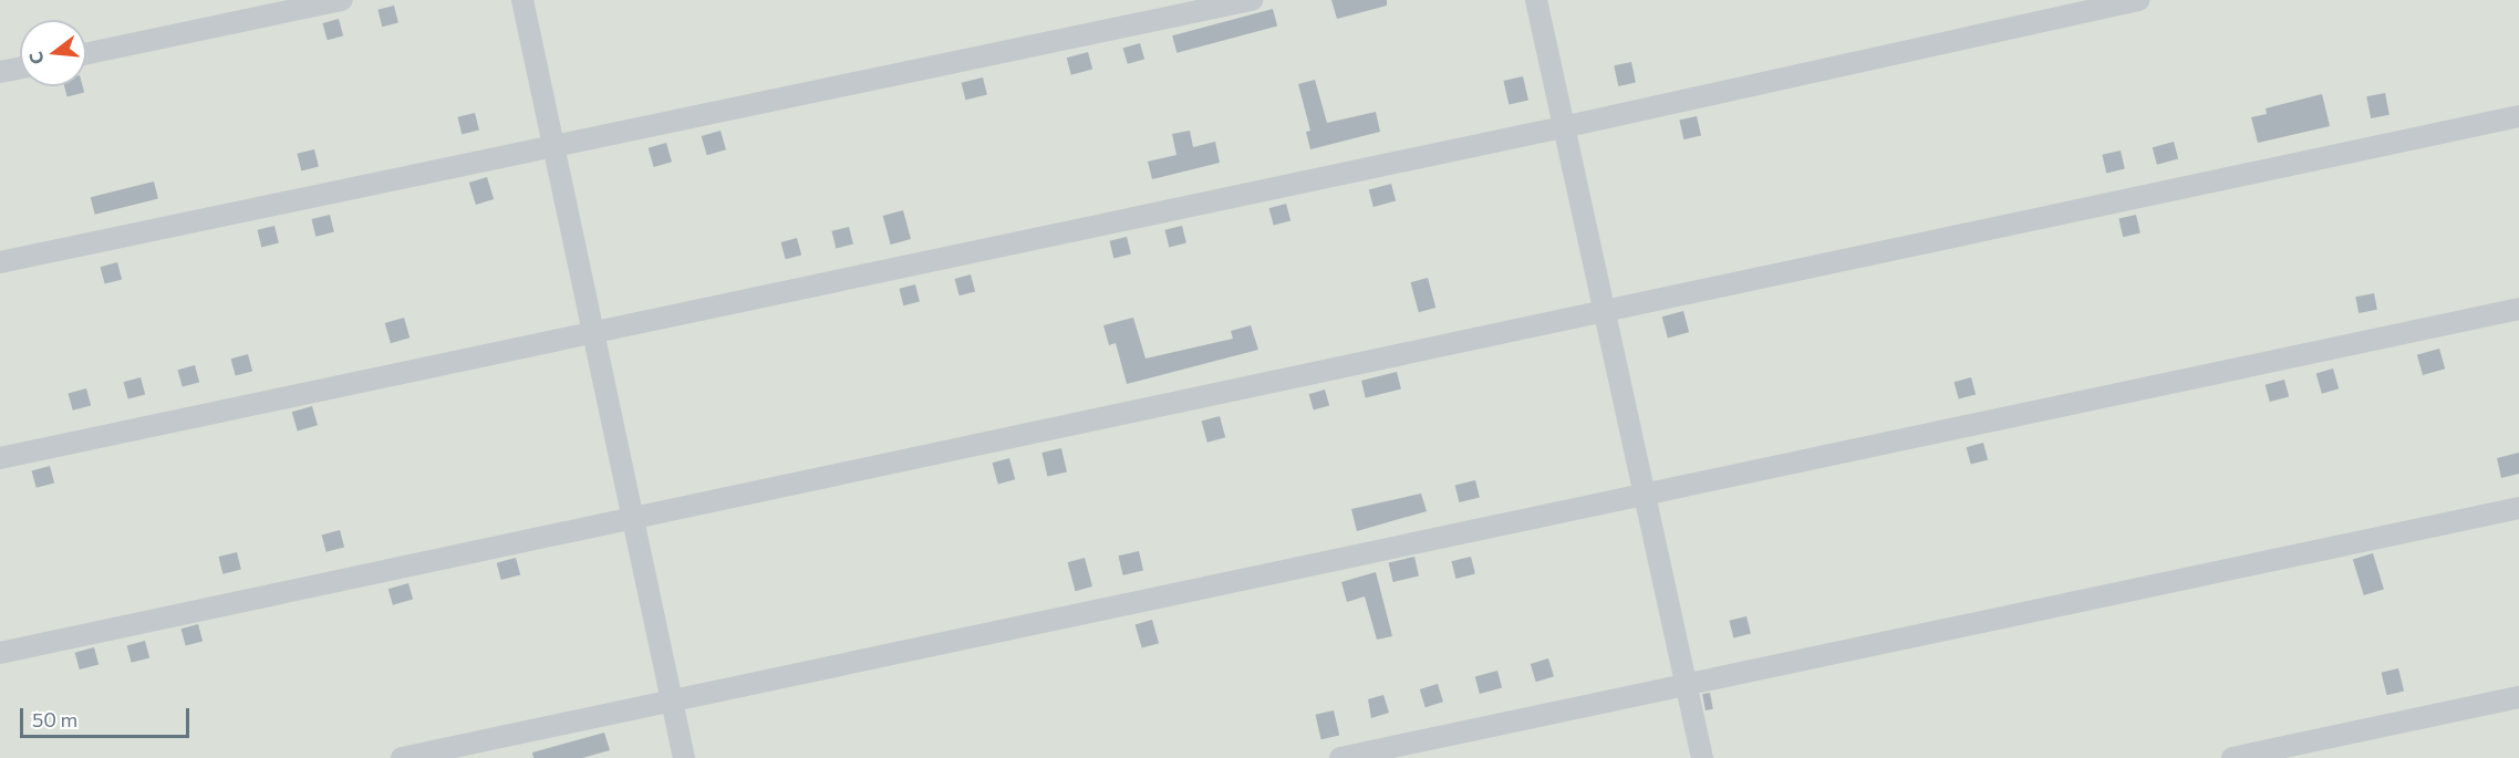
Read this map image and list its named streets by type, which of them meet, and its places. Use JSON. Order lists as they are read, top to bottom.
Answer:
{
  "scale_bar": "50 m",
  "north": "left"
}
